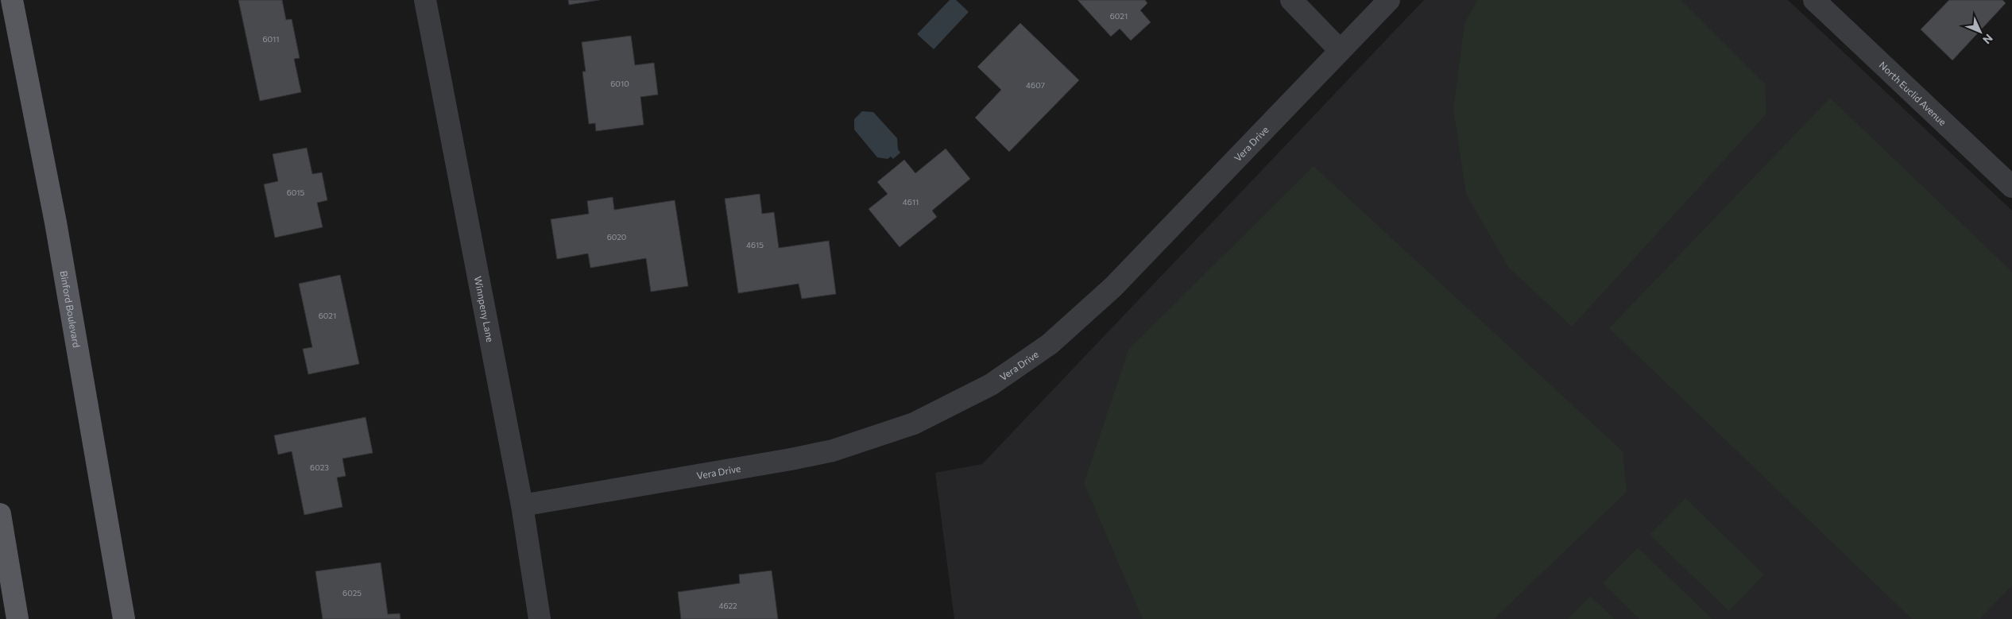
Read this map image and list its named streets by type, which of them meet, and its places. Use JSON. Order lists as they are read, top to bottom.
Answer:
{
  "streets": {
    "main road": ["Binford Boulevard"],
    "street": ["North Euclid Avenue", "Vera Drive", "Winnpeny Lane"]
  },
  "crossings": [
    ["Vera Drive", "Winnpeny Lane"]
  ],
  "house_numbers": [
    "6021",
    "6011",
    "6010",
    "4607",
    "6015",
    "4611",
    "6020",
    "4615",
    "6021",
    "6023",
    "6025",
    "4622"
  ],
  "north": "bottom right"
}
